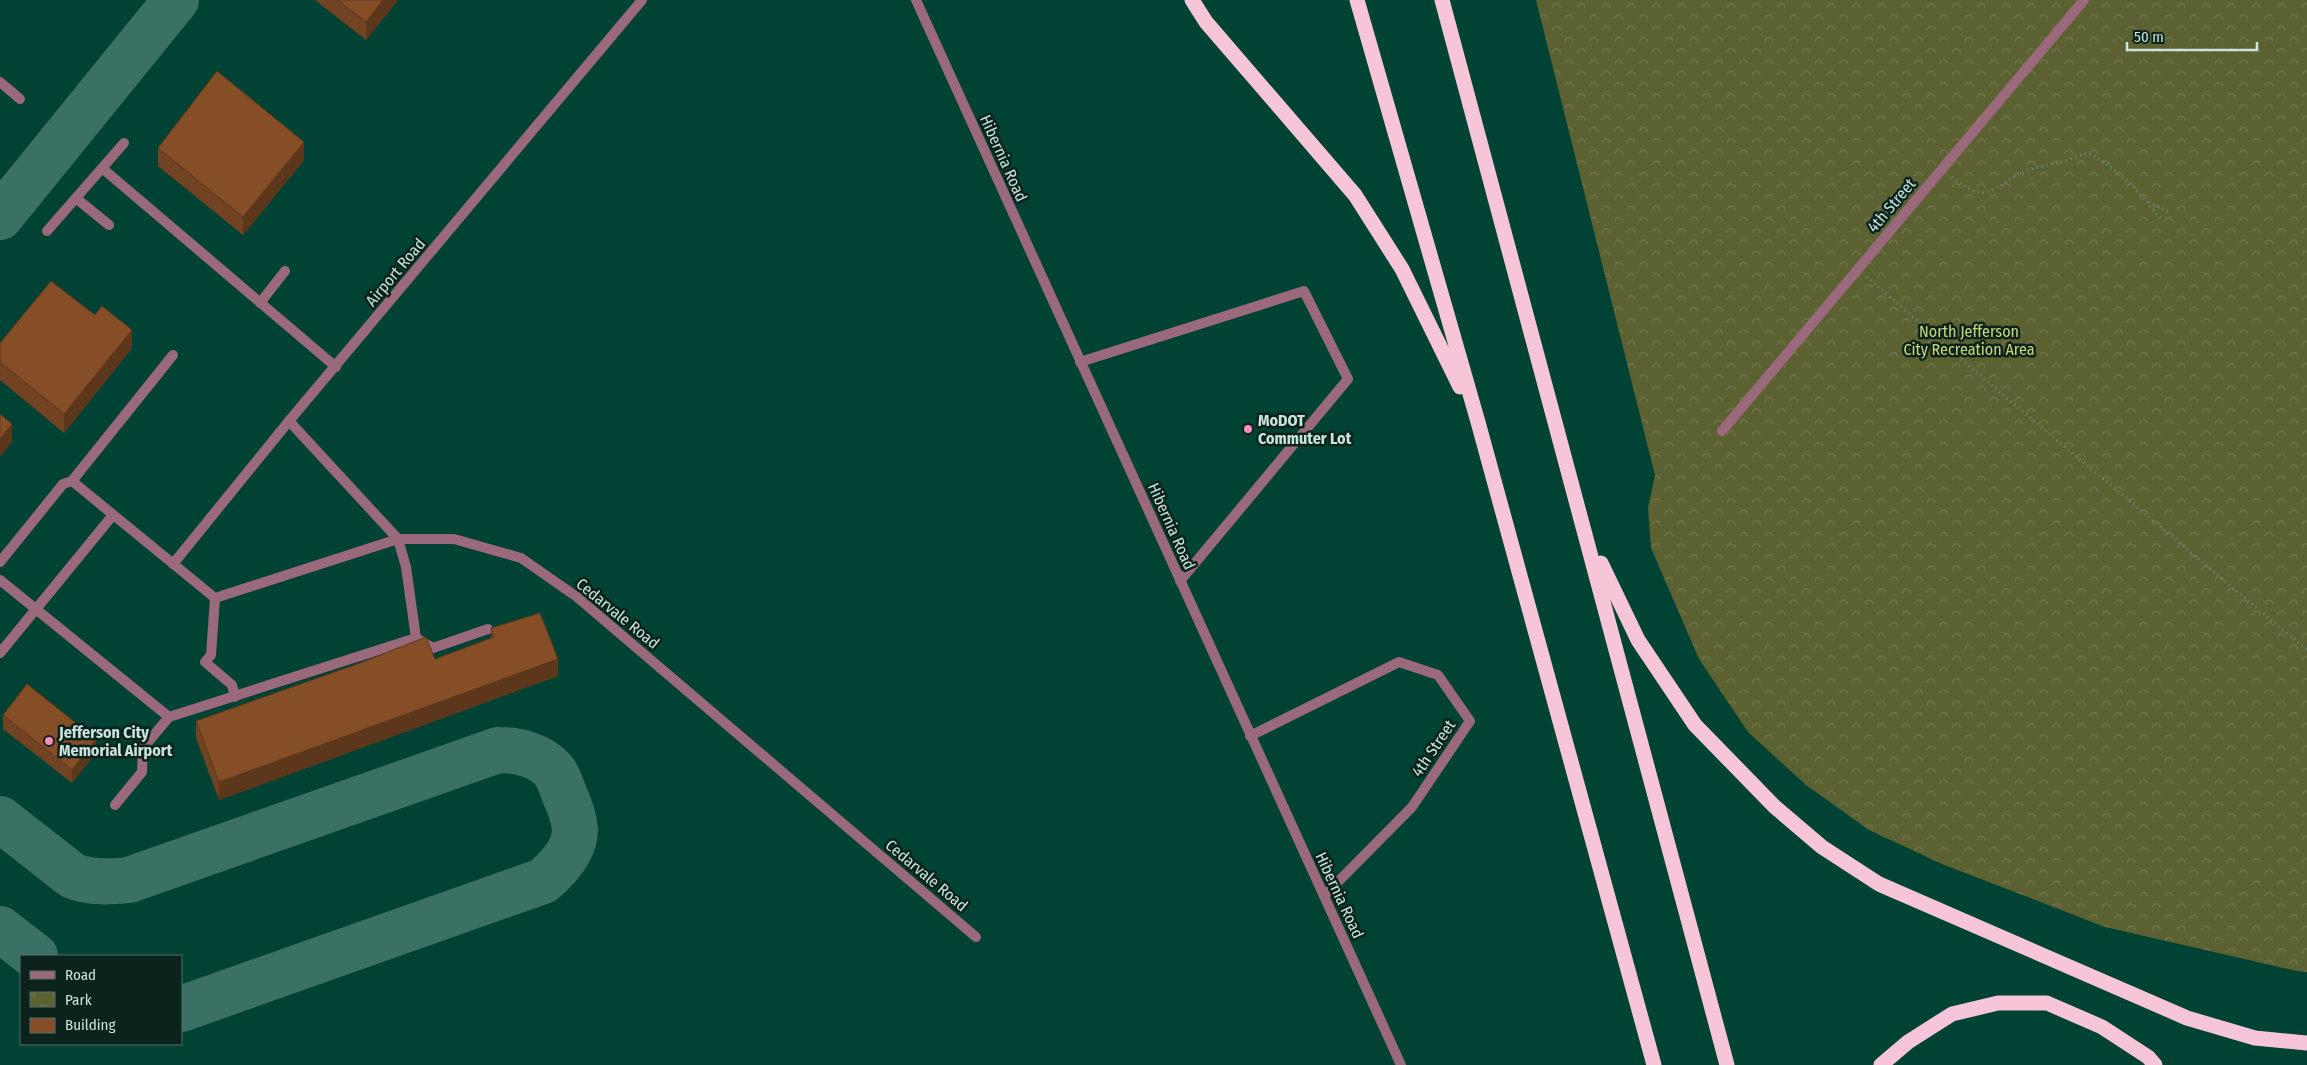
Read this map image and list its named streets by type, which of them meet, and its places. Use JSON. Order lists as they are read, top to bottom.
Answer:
{
  "streets": {
    "street": [
      "Hibernia Road",
      "4th Street",
      "Airport Road",
      "Cedarvale Road"
    ]
  },
  "crossings": [
    ["Hibernia Road", "4th Street"]
  ],
  "parks": ["North Jefferson City Recreation Area"],
  "places": ["MoDOT Commuter Lot", "Jefferson City Memorial Airport"],
  "legend": ["Road", "Park", "Building"],
  "scale_bar": "50 m"
}
